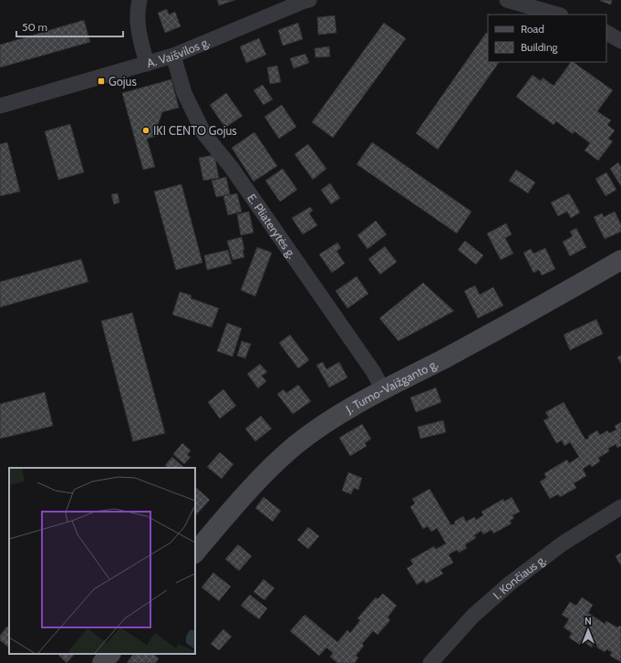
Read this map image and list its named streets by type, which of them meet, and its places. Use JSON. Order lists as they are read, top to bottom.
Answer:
{
  "streets": {
    "main road": ["J. Tumo-Vaižganto g."],
    "street": ["A. Vaišvilos g.", "E. Pliaterytės g.", "I. Končiaus g."]
  },
  "crossings": [
    ["A. Vaišvilos g.", "E. Pliaterytės g."],
    ["E. Pliaterytės g.", "J. Tumo-Vaižganto g."]
  ],
  "places": {
    "transit": ["Gojus"],
    "other": ["IKI CENTO Gojus"]
  },
  "legend": ["Road", "Building"],
  "scale_bar": "50 m",
  "north": "top"
}
